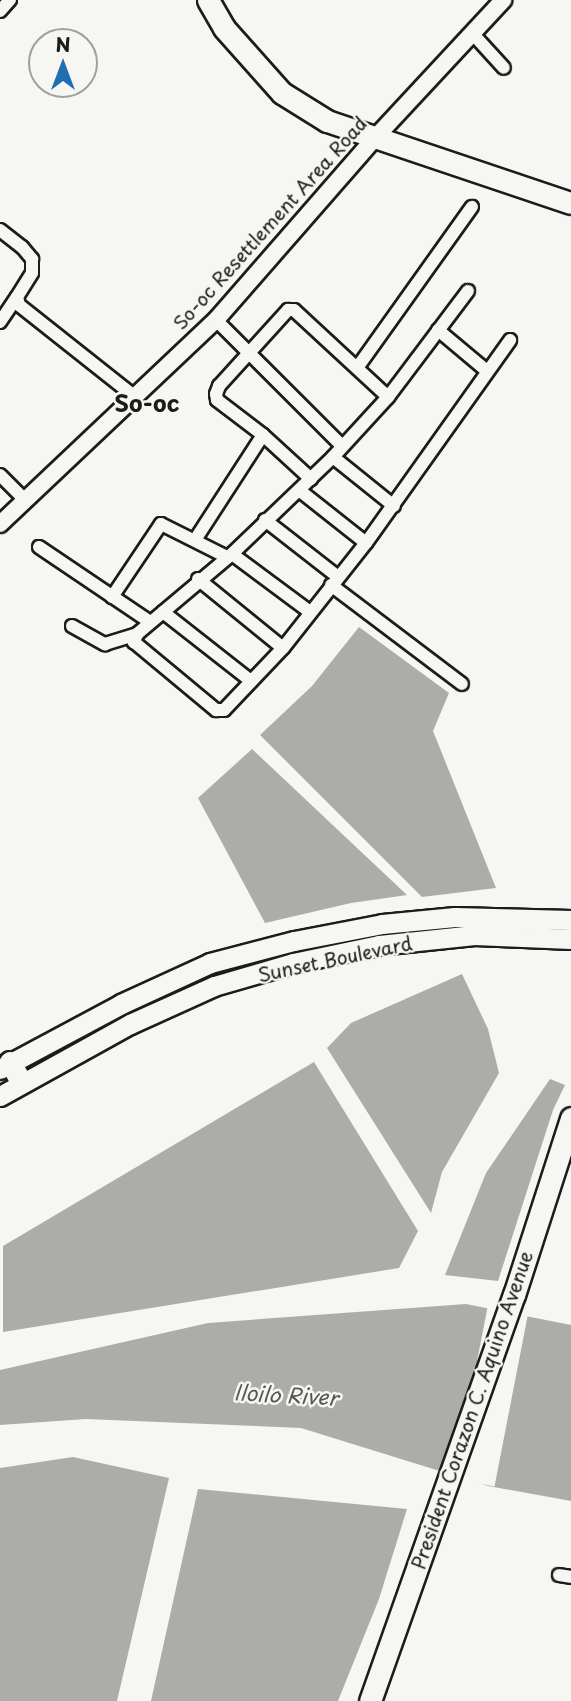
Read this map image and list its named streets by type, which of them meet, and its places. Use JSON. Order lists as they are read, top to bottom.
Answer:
{
  "streets": {
    "main road": ["Sunset Boulevard", "President Corazon C. Aquino Avenue"],
    "street": ["So-oc Resettlement Area Road"]
  },
  "districts": ["So-oc"],
  "water": ["Iloilo River"],
  "north": "top"
}
